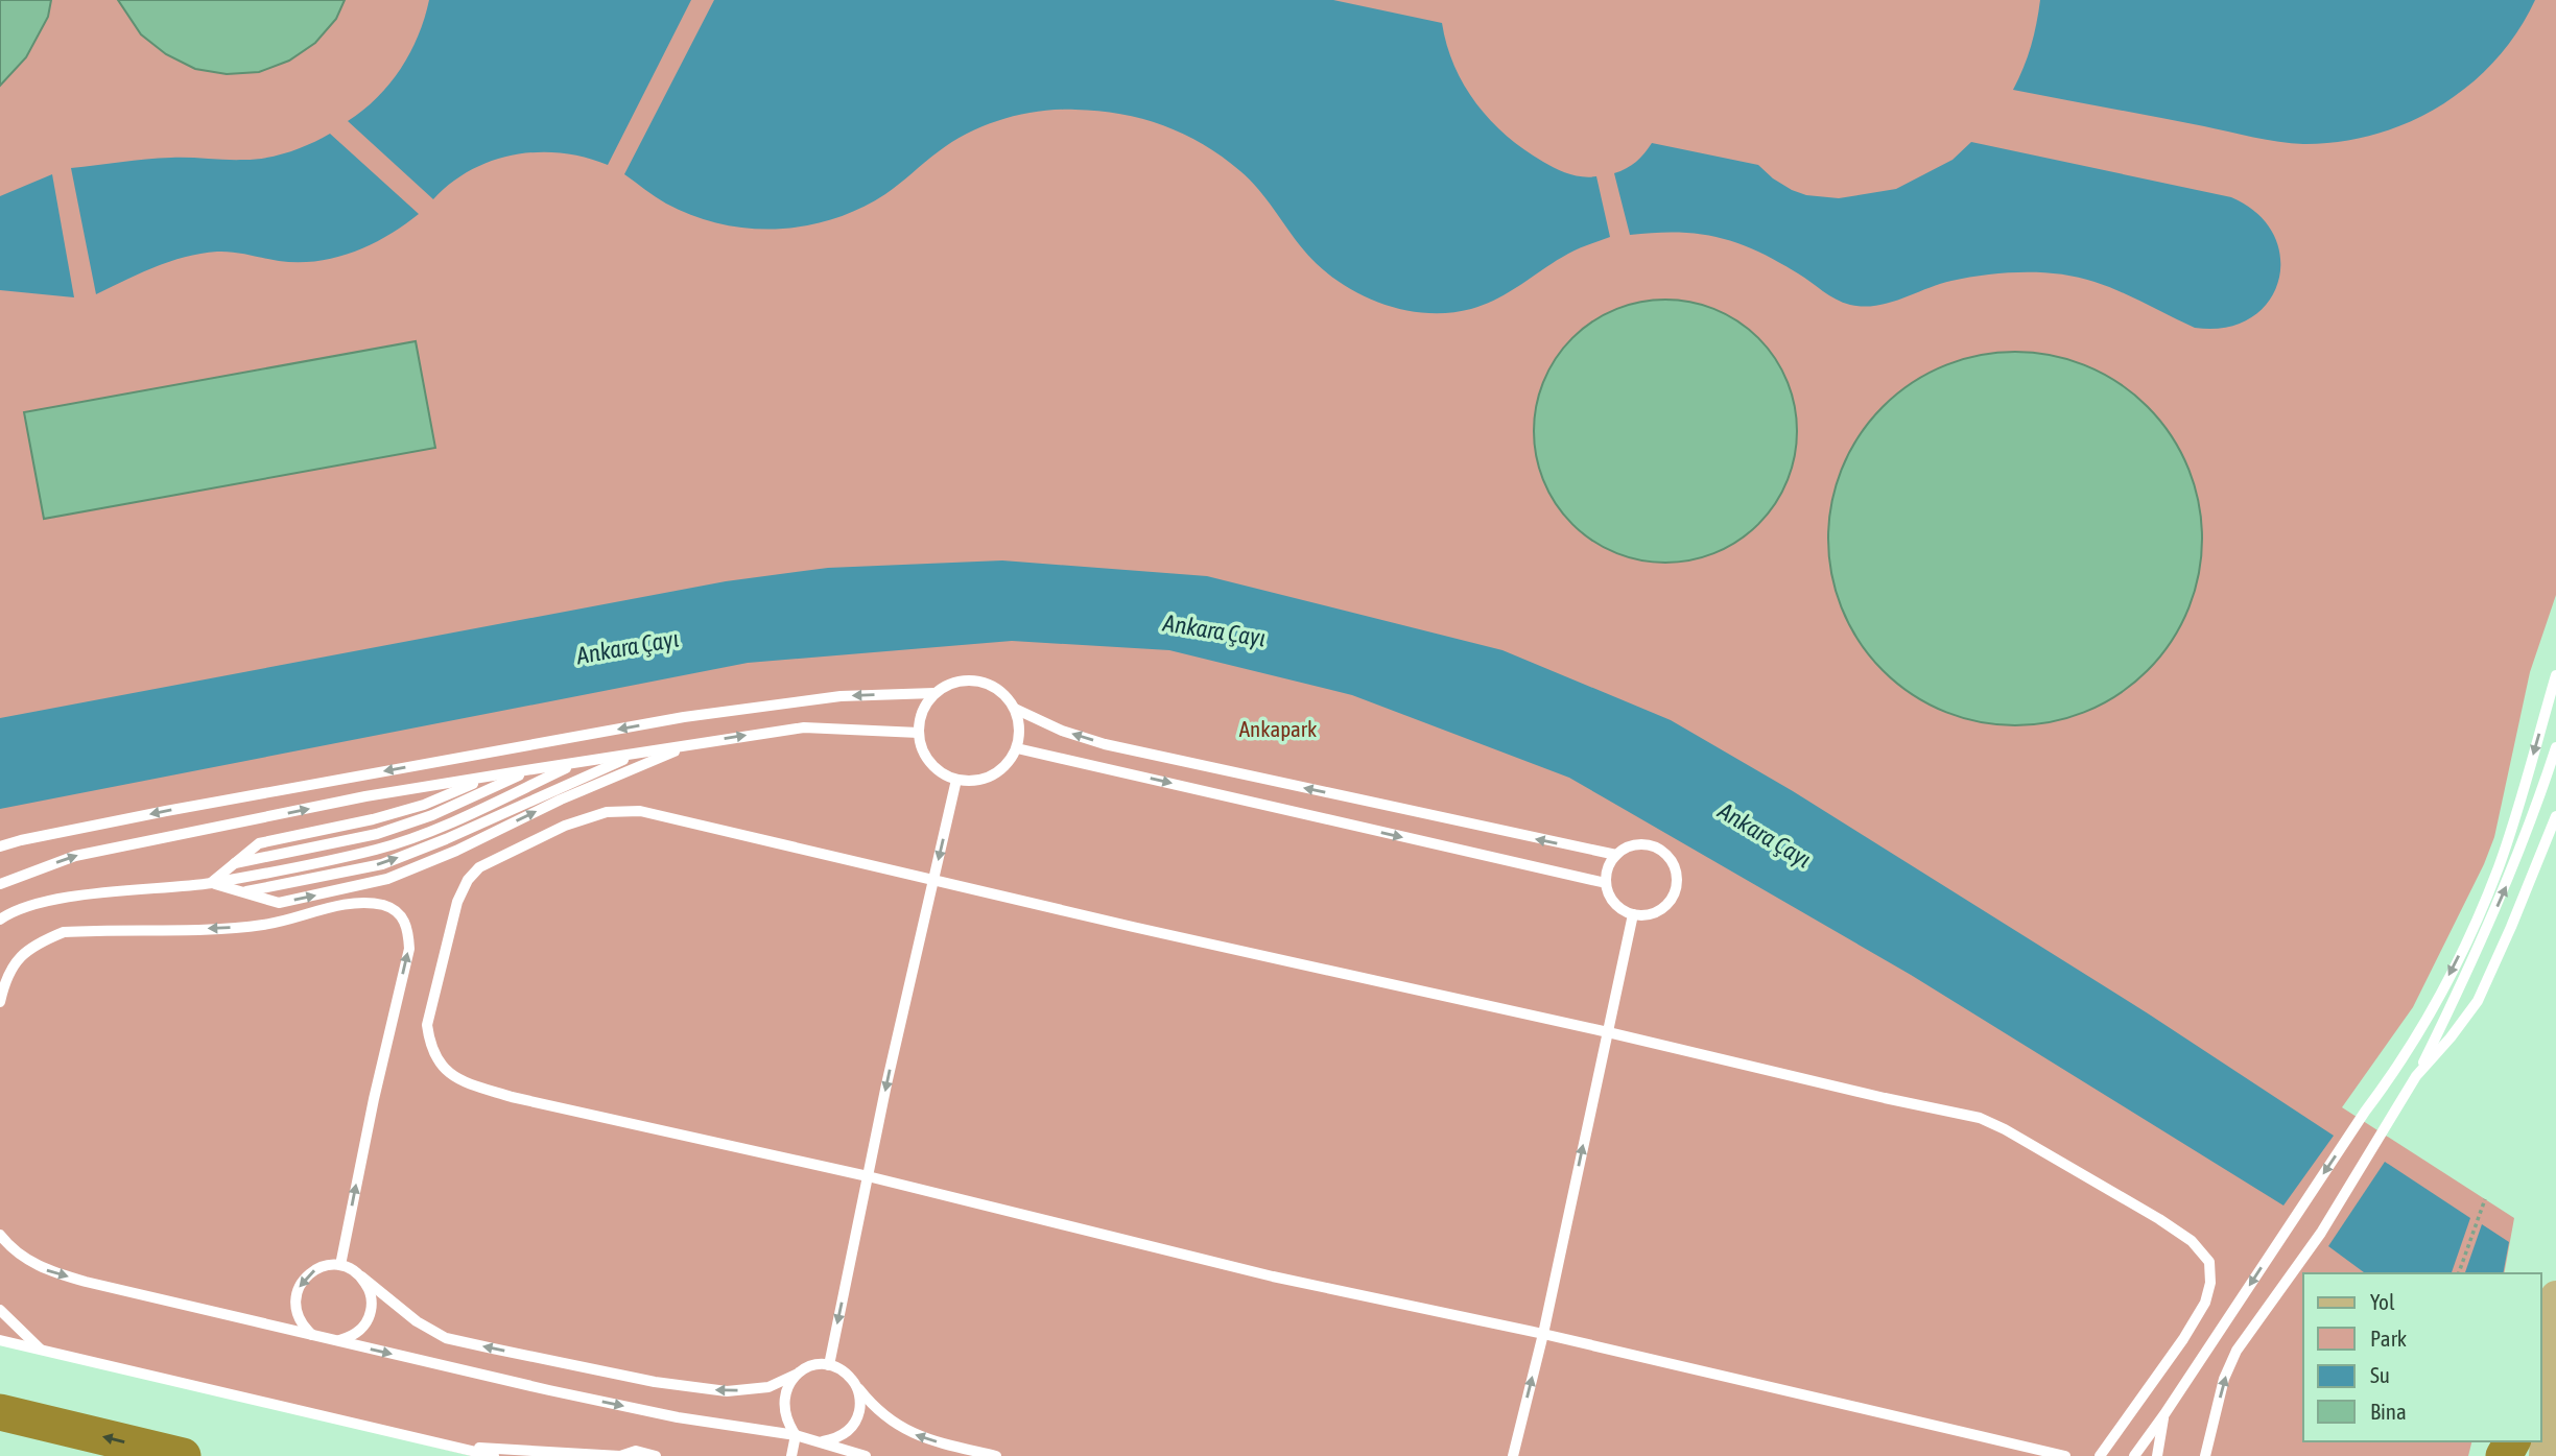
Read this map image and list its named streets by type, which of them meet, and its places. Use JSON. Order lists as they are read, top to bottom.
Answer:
{
  "water": ["Ankara Çayı"],
  "parks": ["Ankapark"],
  "legend": [
    "Yol",
    "Park",
    "Su",
    "Bina"
  ]
}
